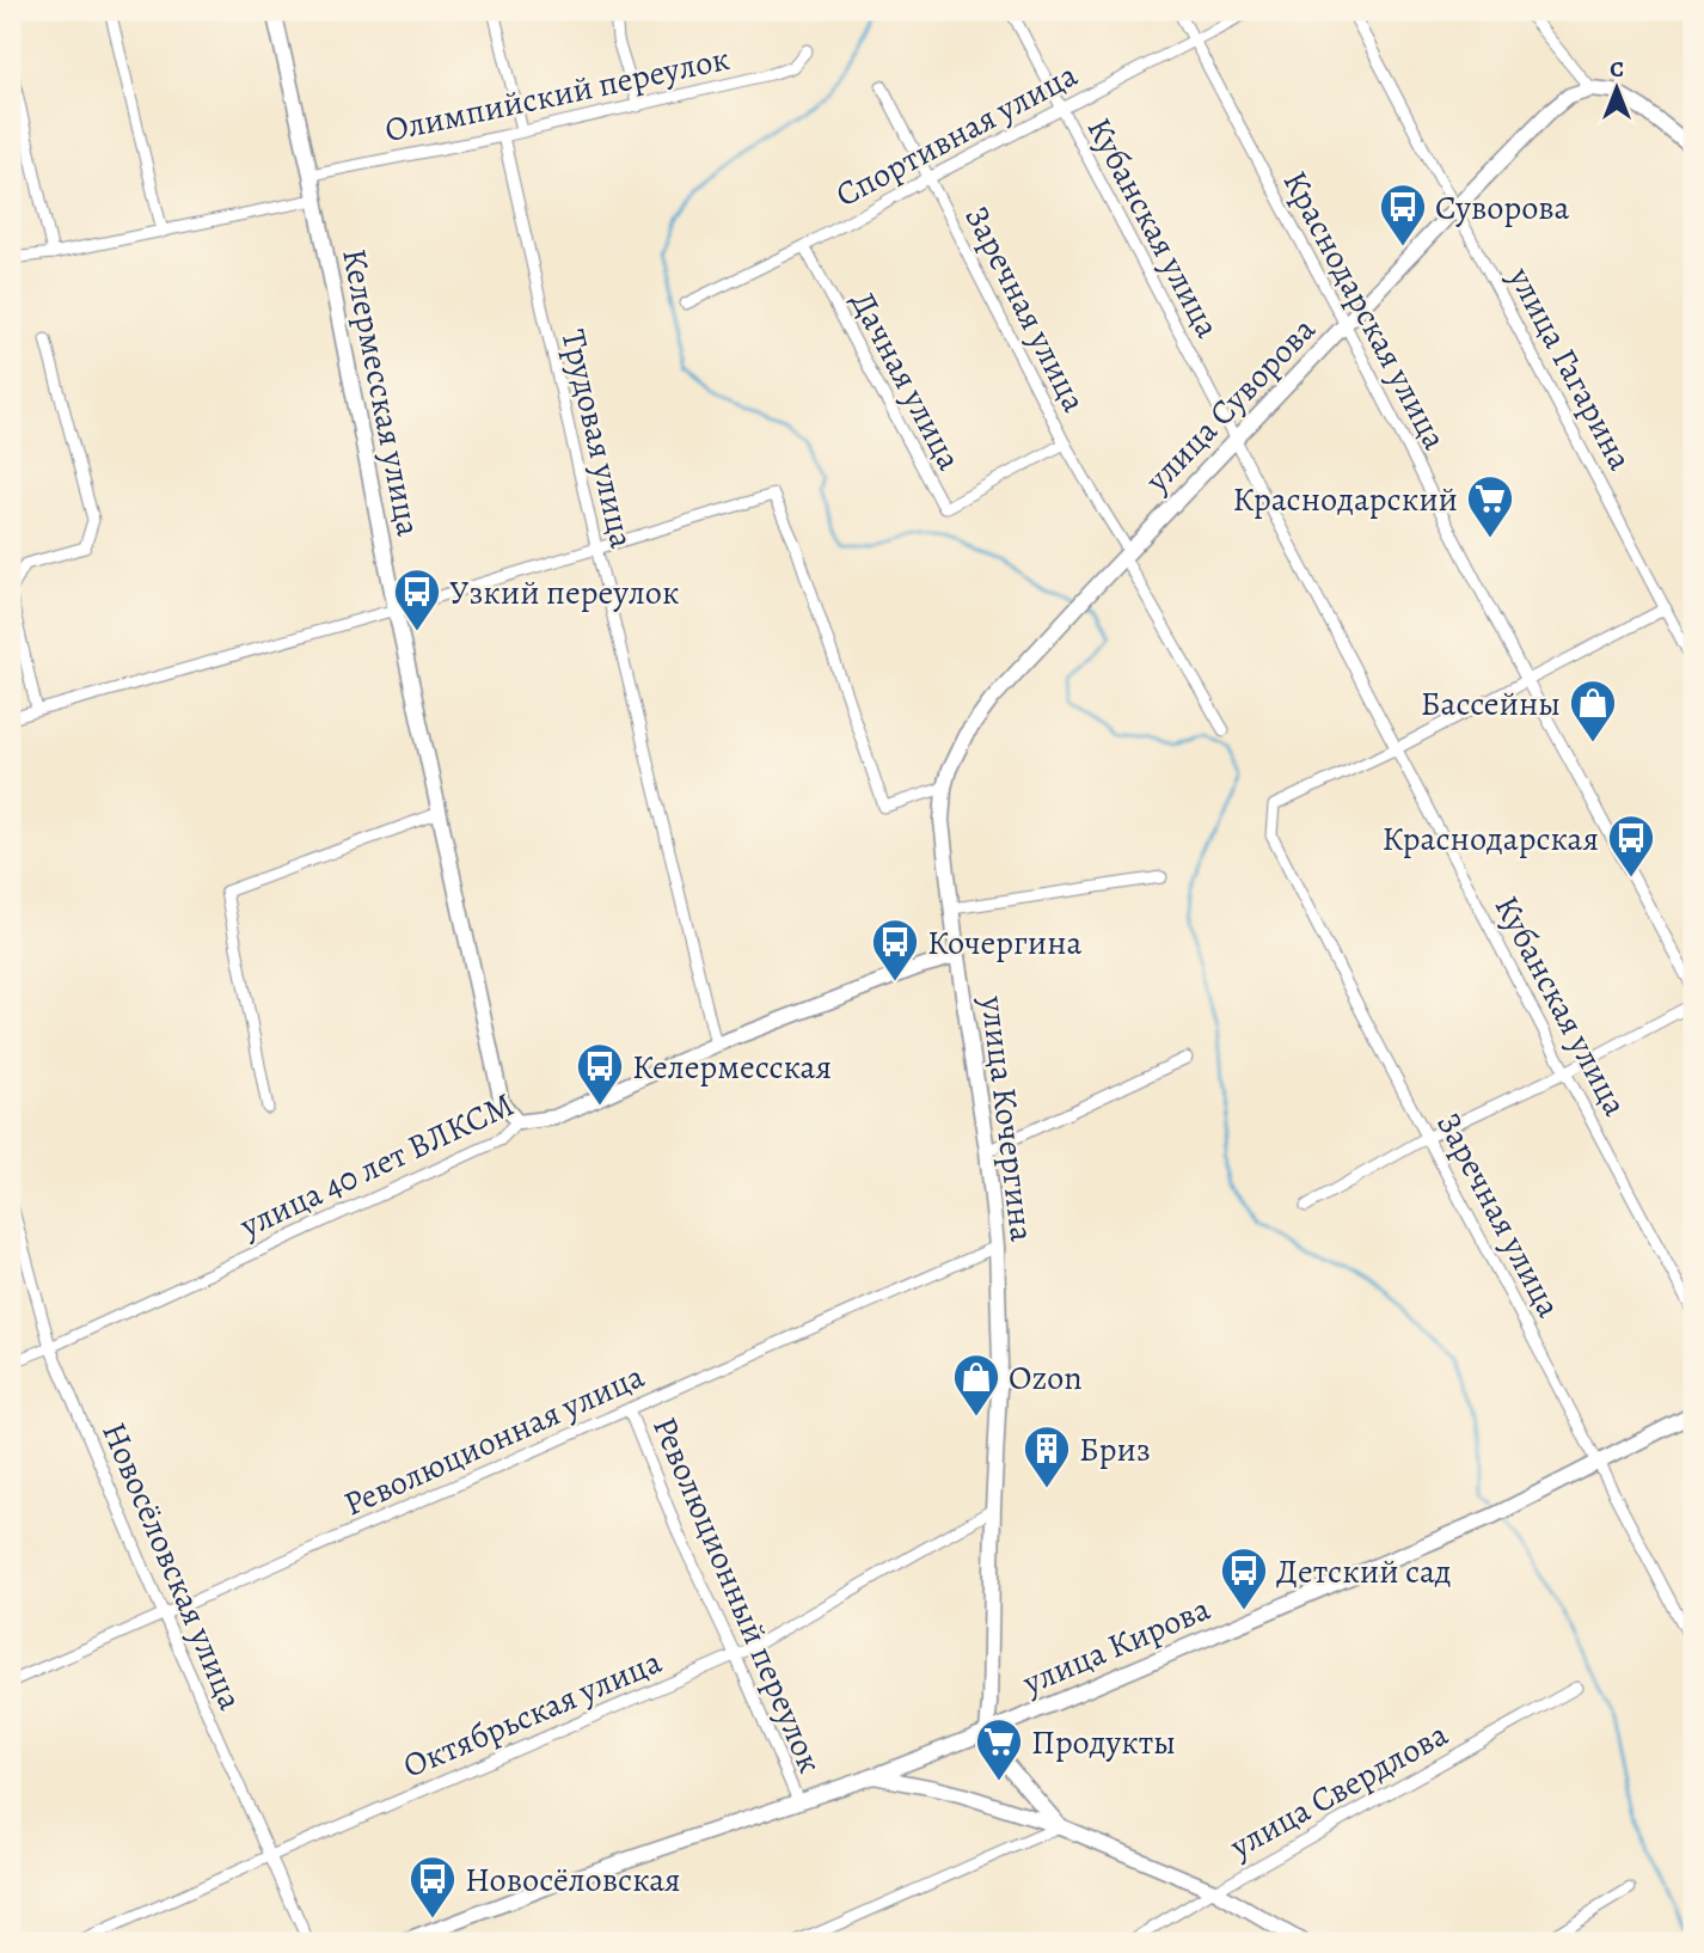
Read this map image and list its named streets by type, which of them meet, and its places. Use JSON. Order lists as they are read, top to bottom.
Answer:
{
  "streets": {
    "street": [
      "Олимпийский переулок",
      "Спортивная улица",
      "Кубанская улица",
      "Заречная улица",
      "Краснодарская улица",
      "улица Гагарина",
      "Дачная улица",
      "Келермесская улица",
      "улица Суворова",
      "Трудовая улица",
      "улица Кочергина",
      "улица 40 лет ВЛКСМ",
      "Революционная улица",
      "Новосёловская улица",
      "Революционный переулок",
      "улица Кирова",
      "Октябрьская улица",
      "улица Свердлова"
    ]
  },
  "crossings": [
    ["Олимпийский переулок", "Келермесская улица"],
    ["Олимпийский переулок", "Трудовая улица"],
    ["Спортивная улица", "Кубанская улица"],
    ["Спортивная улица", "Заречная улица"],
    ["Спортивная улица", "Краснодарская улица"],
    ["Спортивная улица", "Дачная улица"],
    ["Кубанская улица", "Заречная улица"],
    ["Кубанская улица", "улица Суворова"],
    ["Заречная улица", "Дачная улица"],
    ["Заречная улица", "улица Суворова"],
    ["Заречная улица", "улица Кирова"],
    ["Краснодарская улица", "улица Суворова"],
    ["улица Гагарина", "улица Суворова"],
    ["Келермесская улица", "улица 40 лет ВЛКСМ"],
    ["улица Суворова", "улица Кочергина"],
    ["Трудовая улица", "улица 40 лет ВЛКСМ"],
    ["улица Кочергина", "улица 40 лет ВЛКСМ"],
    ["улица Кочергина", "Революционная улица"],
    ["улица Кочергина", "улица Кирова"],
    ["улица Кочергина", "Октябрьская улица"],
    ["улица 40 лет ВЛКСМ", "Новосёловская улица"],
    ["Революционная улица", "Новосёловская улица"],
    ["Революционная улица", "Революционный переулок"],
    ["Новосёловская улица", "Октябрьская улица"],
    ["Революционный переулок", "улица Кирова"],
    ["Революционный переулок", "Октябрьская улица"]
  ],
  "places": {
    "bus stop": [
      "Суворова",
      "Узкий переулок",
      "Краснодарская",
      "Кочергина",
      "Келермесская",
      "Детский сад",
      "Новосёловская"
    ],
    "supermarket": ["Краснодарский", "Продукты"],
    "shop": ["Бассейны", "Ozon"],
    "building": ["Бриз"]
  },
  "north": "top"
}
